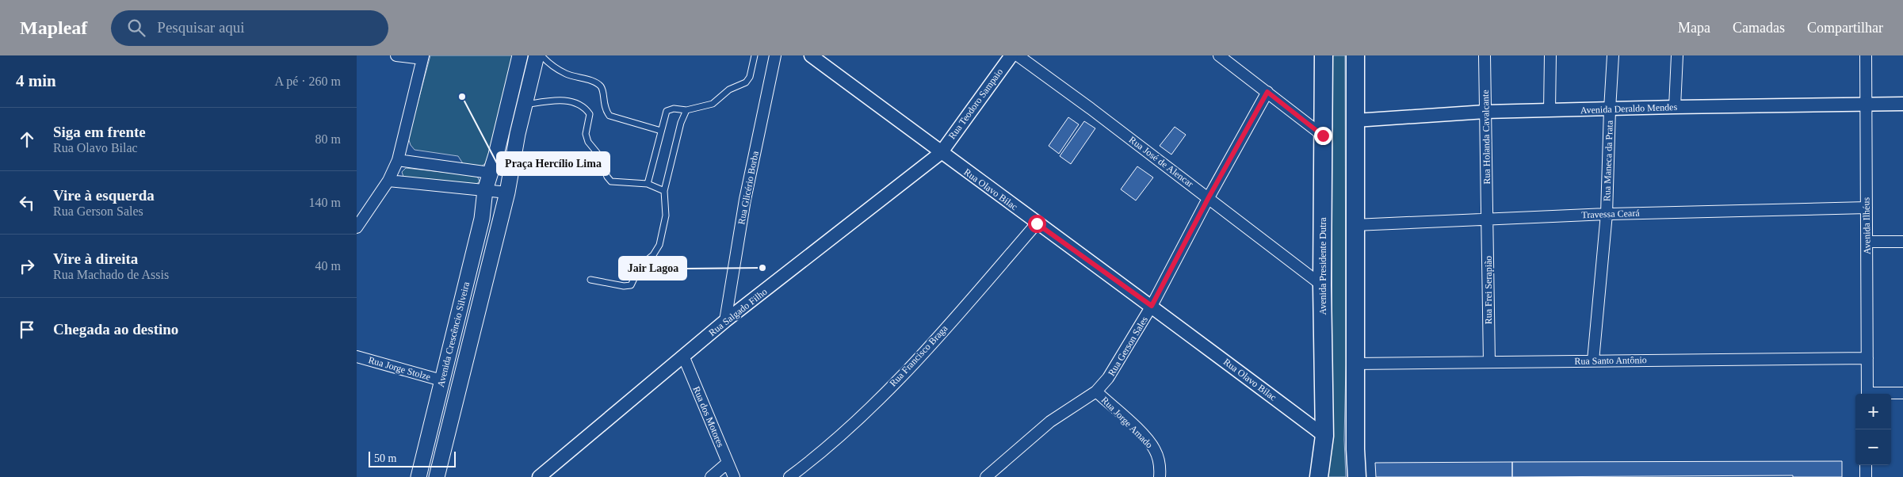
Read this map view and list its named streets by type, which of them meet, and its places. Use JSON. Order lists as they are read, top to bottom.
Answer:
{
  "streets": {
    "highway": ["Avenida Presidente Dutra"],
    "main road": ["Avenida Crescêncio Silveira"],
    "street": [
      "Rua Teodoro Sampaio",
      "Avenida Deraldo Mendes",
      "Rua Holanda Cavalcante",
      "Rua Maneca da Prata",
      "Rua José de Alencar",
      "Rua Glicério Borba",
      "Rua Olavo Bilac",
      "Travessa Ceará",
      "Avenida Ilhéus",
      "Rua Frei Serapião",
      "Rua Salgado Filho",
      "Rua Gerson Sales",
      "Rua Francisco Braga",
      "Rua Santo Antônio",
      "Rua Jorge Stolze",
      "Rua dos Motores",
      "Rua Jorge Amado"
    ]
  },
  "crossings": [
    ["Rua Teodoro Sampaio", "Rua Olavo Bilac"],
    ["Rua Teodoro Sampaio", "Rua Salgado Filho"],
    ["Avenida Deraldo Mendes", "Rua Holanda Cavalcante"],
    ["Avenida Deraldo Mendes", "Rua Maneca da Prata"],
    ["Avenida Deraldo Mendes", "Avenida Ilhéus"],
    ["Rua Holanda Cavalcante", "Travessa Ceará"],
    ["Rua Holanda Cavalcante", "Rua Frei Serapião"],
    ["Rua Maneca da Prata", "Travessa Ceará"],
    ["Rua Maneca da Prata", "Rua Santo Antônio"],
    ["Rua José de Alencar", "Avenida Presidente Dutra"],
    ["Rua José de Alencar", "Rua Gerson Sales"],
    ["Rua Glicério Borba", "Rua Salgado Filho"],
    ["Rua Olavo Bilac", "Avenida Presidente Dutra"],
    ["Rua Olavo Bilac", "Rua Salgado Filho"],
    ["Rua Olavo Bilac", "Rua Gerson Sales"],
    ["Rua Olavo Bilac", "Rua Francisco Braga"],
    ["Travessa Ceará", "Avenida Ilhéus"],
    ["Travessa Ceará", "Rua Frei Serapião"],
    ["Avenida Ilhéus", "Rua Santo Antônio"],
    ["Rua Frei Serapião", "Rua Santo Antônio"],
    ["Rua Salgado Filho", "Rua dos Motores"],
    ["Avenida Crescêncio Silveira", "Rua Jorge Stolze"],
    ["Rua Gerson Sales", "Rua Jorge Amado"]
  ],
  "places": ["Praça Hercílio Lima", "Jair Lagoa"],
  "scale_bar": "50 m",
  "page": {
    "header": "Mapleaf",
    "search": "Pesquisar aqui",
    "nav": ["Mapa", "Camadas", "Compartilhar"],
    "heading": ["4 min", "A pé · 260 m"],
    "list": [
      ["Siga em frente", "Rua Olavo Bilac", "80 m"],
      ["Vire à esquerda", "Rua Gerson Sales", "140 m"],
      ["Vire à direita", "Rua Machado de Assis", "40 m"],
      "Chegada ao destino"
    ],
    "map_buttons": ["+", "−"],
    "scale": "50 m"
  }
}
